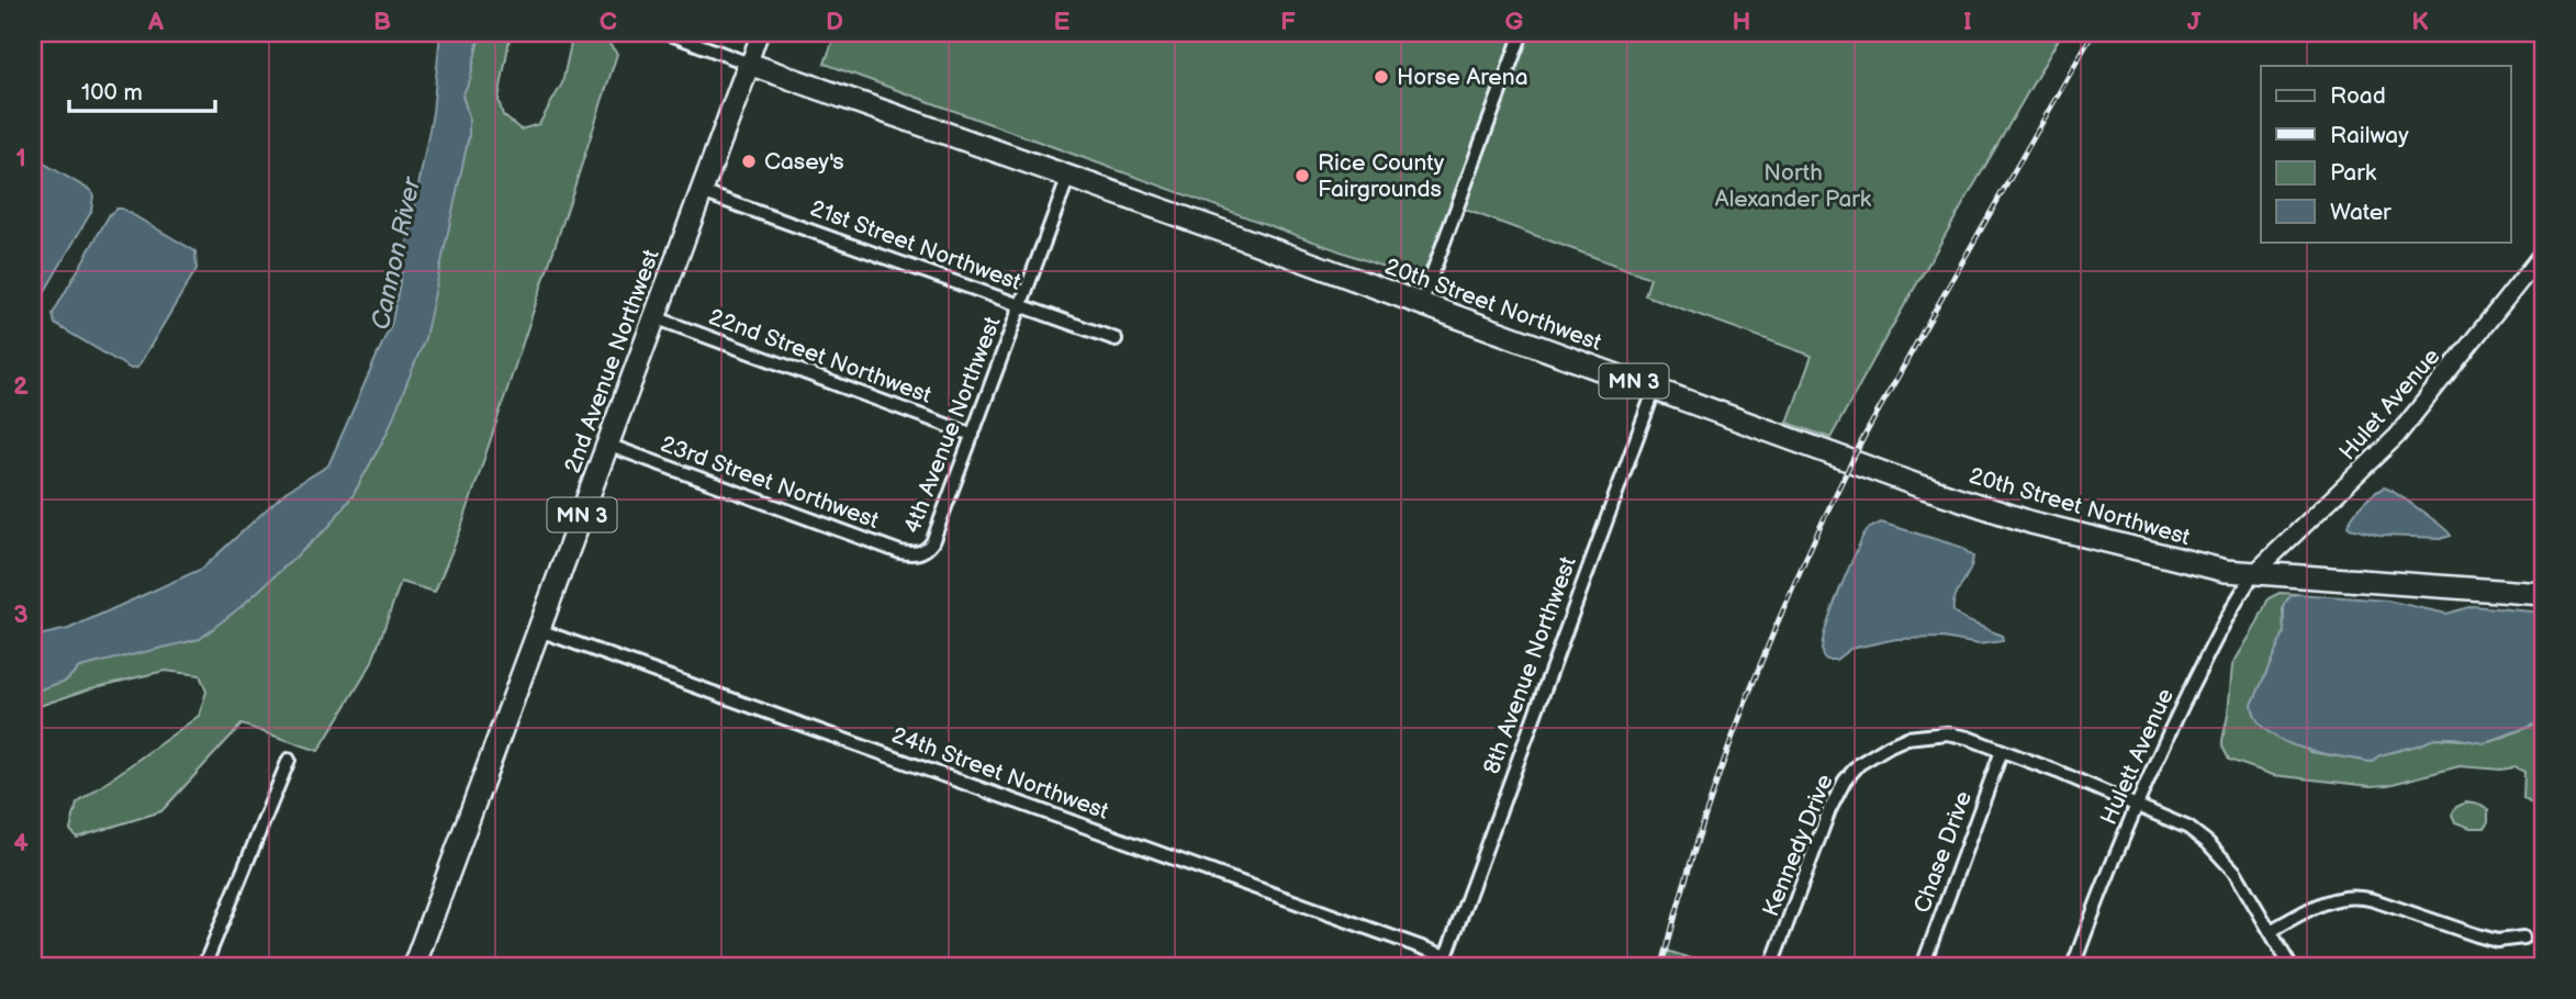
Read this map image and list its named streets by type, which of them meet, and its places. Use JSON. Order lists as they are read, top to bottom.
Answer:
{
  "streets": {
    "highway": ["20th Street Northwest", "2nd Avenue Northwest", "MN 3"],
    "street": [
      "21st Street Northwest",
      "22nd Street Northwest",
      "Hulet Avenue",
      "4th Avenue Northwest",
      "23rd Street Northwest",
      "8th Avenue Northwest",
      "Hulett Avenue",
      "24th Street Northwest",
      "Kennedy Drive",
      "Chase Drive"
    ]
  },
  "crossings": [
    ["21st Street Northwest", "2nd Avenue Northwest"],
    ["21st Street Northwest", "4th Avenue Northwest"],
    ["20th Street Northwest", "2nd Avenue Northwest"],
    ["20th Street Northwest", "Hulet Avenue"],
    ["20th Street Northwest", "4th Avenue Northwest"],
    ["20th Street Northwest", "8th Avenue Northwest"],
    ["20th Street Northwest", "Hulett Avenue"],
    ["22nd Street Northwest", "2nd Avenue Northwest"],
    ["22nd Street Northwest", "4th Avenue Northwest"],
    ["2nd Avenue Northwest", "23rd Street Northwest"],
    ["2nd Avenue Northwest", "24th Street Northwest"],
    ["Hulet Avenue", "Hulett Avenue"],
    ["4th Avenue Northwest", "23rd Street Northwest"],
    ["8th Avenue Northwest", "24th Street Northwest"],
    ["Hulett Avenue", "Kennedy Drive"],
    ["Kennedy Drive", "Chase Drive"]
  ],
  "water": ["Cannon River"],
  "parks": ["North Alexander Park"],
  "places": ["Horse Arena", "Casey's", "Rice County Fairgrounds"],
  "legend": [
    "Road",
    "Railway",
    "Park",
    "Water"
  ],
  "scale_bar": "100 m",
  "grid": {
    "columns": [
      "A",
      "B",
      "C",
      "D",
      "E",
      "F",
      "G",
      "H",
      "I",
      "J",
      "K"
    ],
    "rows": [
      "1",
      "2",
      "3",
      "4"
    ]
  }
}
